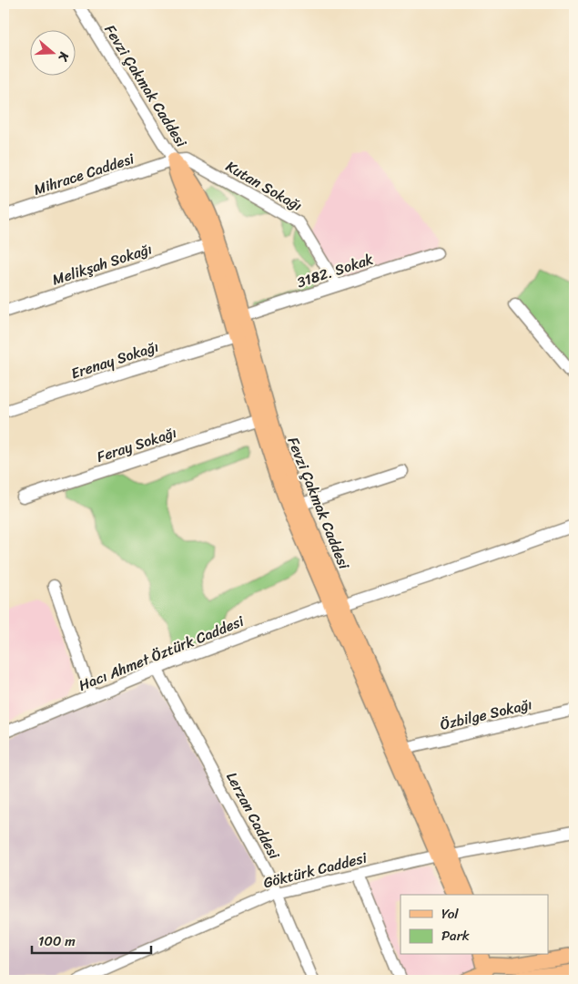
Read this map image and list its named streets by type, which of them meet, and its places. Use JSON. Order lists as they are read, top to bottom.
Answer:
{
  "streets": {
    "main road": ["Fevzi Çakmak Caddesi"],
    "street": [
      "Mihrace Caddesi",
      "Kutan Sokağı",
      "Melikşah Sokağı",
      "3182. Sokak",
      "Erenay Sokağı",
      "Feray Sokağı",
      "Hacı Ahmet Öztürk Caddesi",
      "Özbilge Sokağı",
      "Lerzan Caddesi",
      "Göktürk Caddesi"
    ]
  },
  "crossings": [
    ["Fevzi Çakmak Caddesi", "Mihrace Caddesi"],
    ["Fevzi Çakmak Caddesi", "Kutan Sokağı"],
    ["Fevzi Çakmak Caddesi", "Melikşah Sokağı"],
    ["Fevzi Çakmak Caddesi", "3182. Sokak"],
    ["Fevzi Çakmak Caddesi", "Erenay Sokağı"],
    ["Fevzi Çakmak Caddesi", "Feray Sokağı"],
    ["Fevzi Çakmak Caddesi", "Hacı Ahmet Öztürk Caddesi"],
    ["Fevzi Çakmak Caddesi", "Özbilge Sokağı"],
    ["Fevzi Çakmak Caddesi", "Göktürk Caddesi"],
    ["Mihrace Caddesi", "Kutan Sokağı"],
    ["Kutan Sokağı", "3182. Sokak"],
    ["Hacı Ahmet Öztürk Caddesi", "Lerzan Caddesi"],
    ["Lerzan Caddesi", "Göktürk Caddesi"]
  ],
  "legend": ["Yol", "Park"],
  "scale_bar": "100 m",
  "north": "right"
}
